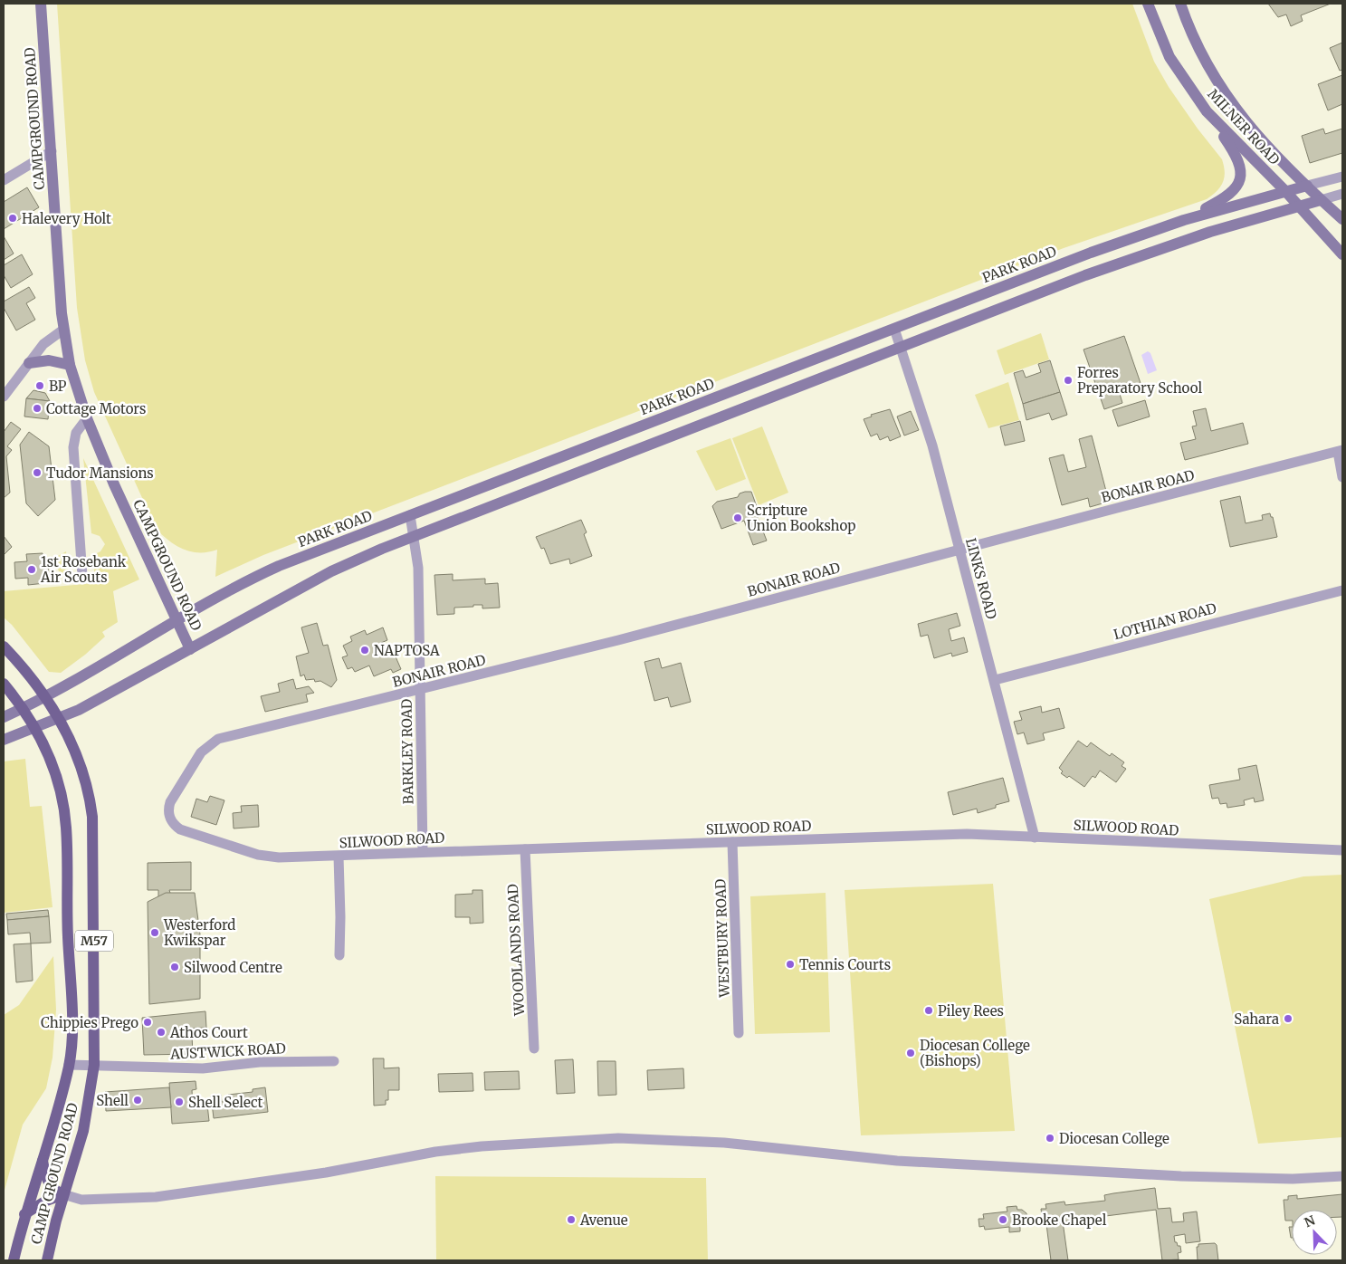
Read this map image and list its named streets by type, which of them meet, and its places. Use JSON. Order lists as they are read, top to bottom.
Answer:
{
  "streets": {
    "main road": [
      "CAMPGROUND ROAD",
      "MILNER ROAD",
      "PARK ROAD",
      "M57",
      "CAMP GROUND ROAD"
    ],
    "street": [
      "BONAIR ROAD",
      "LINKS ROAD",
      "LOTHIAN ROAD",
      "BARKLEY ROAD",
      "SILWOOD ROAD",
      "WESTBURY ROAD",
      "WOODLANDS ROAD",
      "AUSTWICK ROAD"
    ]
  },
  "crossings": [
    ["CAMPGROUND ROAD", "PARK ROAD"],
    ["MILNER ROAD", "PARK ROAD"],
    ["PARK ROAD", "LINKS ROAD"],
    ["PARK ROAD", "BARKLEY ROAD"],
    ["PARK ROAD", "M57"],
    ["BONAIR ROAD", "LINKS ROAD"],
    ["BONAIR ROAD", "BARKLEY ROAD"],
    ["BONAIR ROAD", "SILWOOD ROAD"],
    ["LINKS ROAD", "LOTHIAN ROAD"],
    ["LINKS ROAD", "SILWOOD ROAD"],
    ["BARKLEY ROAD", "SILWOOD ROAD"],
    ["SILWOOD ROAD", "WESTBURY ROAD"],
    ["SILWOOD ROAD", "WOODLANDS ROAD"],
    ["M57", "CAMP GROUND ROAD"],
    ["AUSTWICK ROAD", "CAMP GROUND ROAD"]
  ],
  "places": [
    "Halevery Holt",
    "Forres Preparatory School",
    "BP",
    "Cottage Motors",
    "Tudor Mansions",
    "Scripture Union Bookshop",
    "1st Rosebank Air Scouts",
    "NAPTOSA",
    "Westerford Kwikspar",
    "Tennis Courts",
    "Silwood Centre",
    "Piley Rees",
    "Sahara",
    "Chippies Prego",
    "Athos Court",
    "Diocesan College (Bishops)",
    "Shell",
    "Shell Select",
    "Diocesan College",
    "Avenue",
    "Brooke Chapel"
  ],
  "north": "top left"
}
